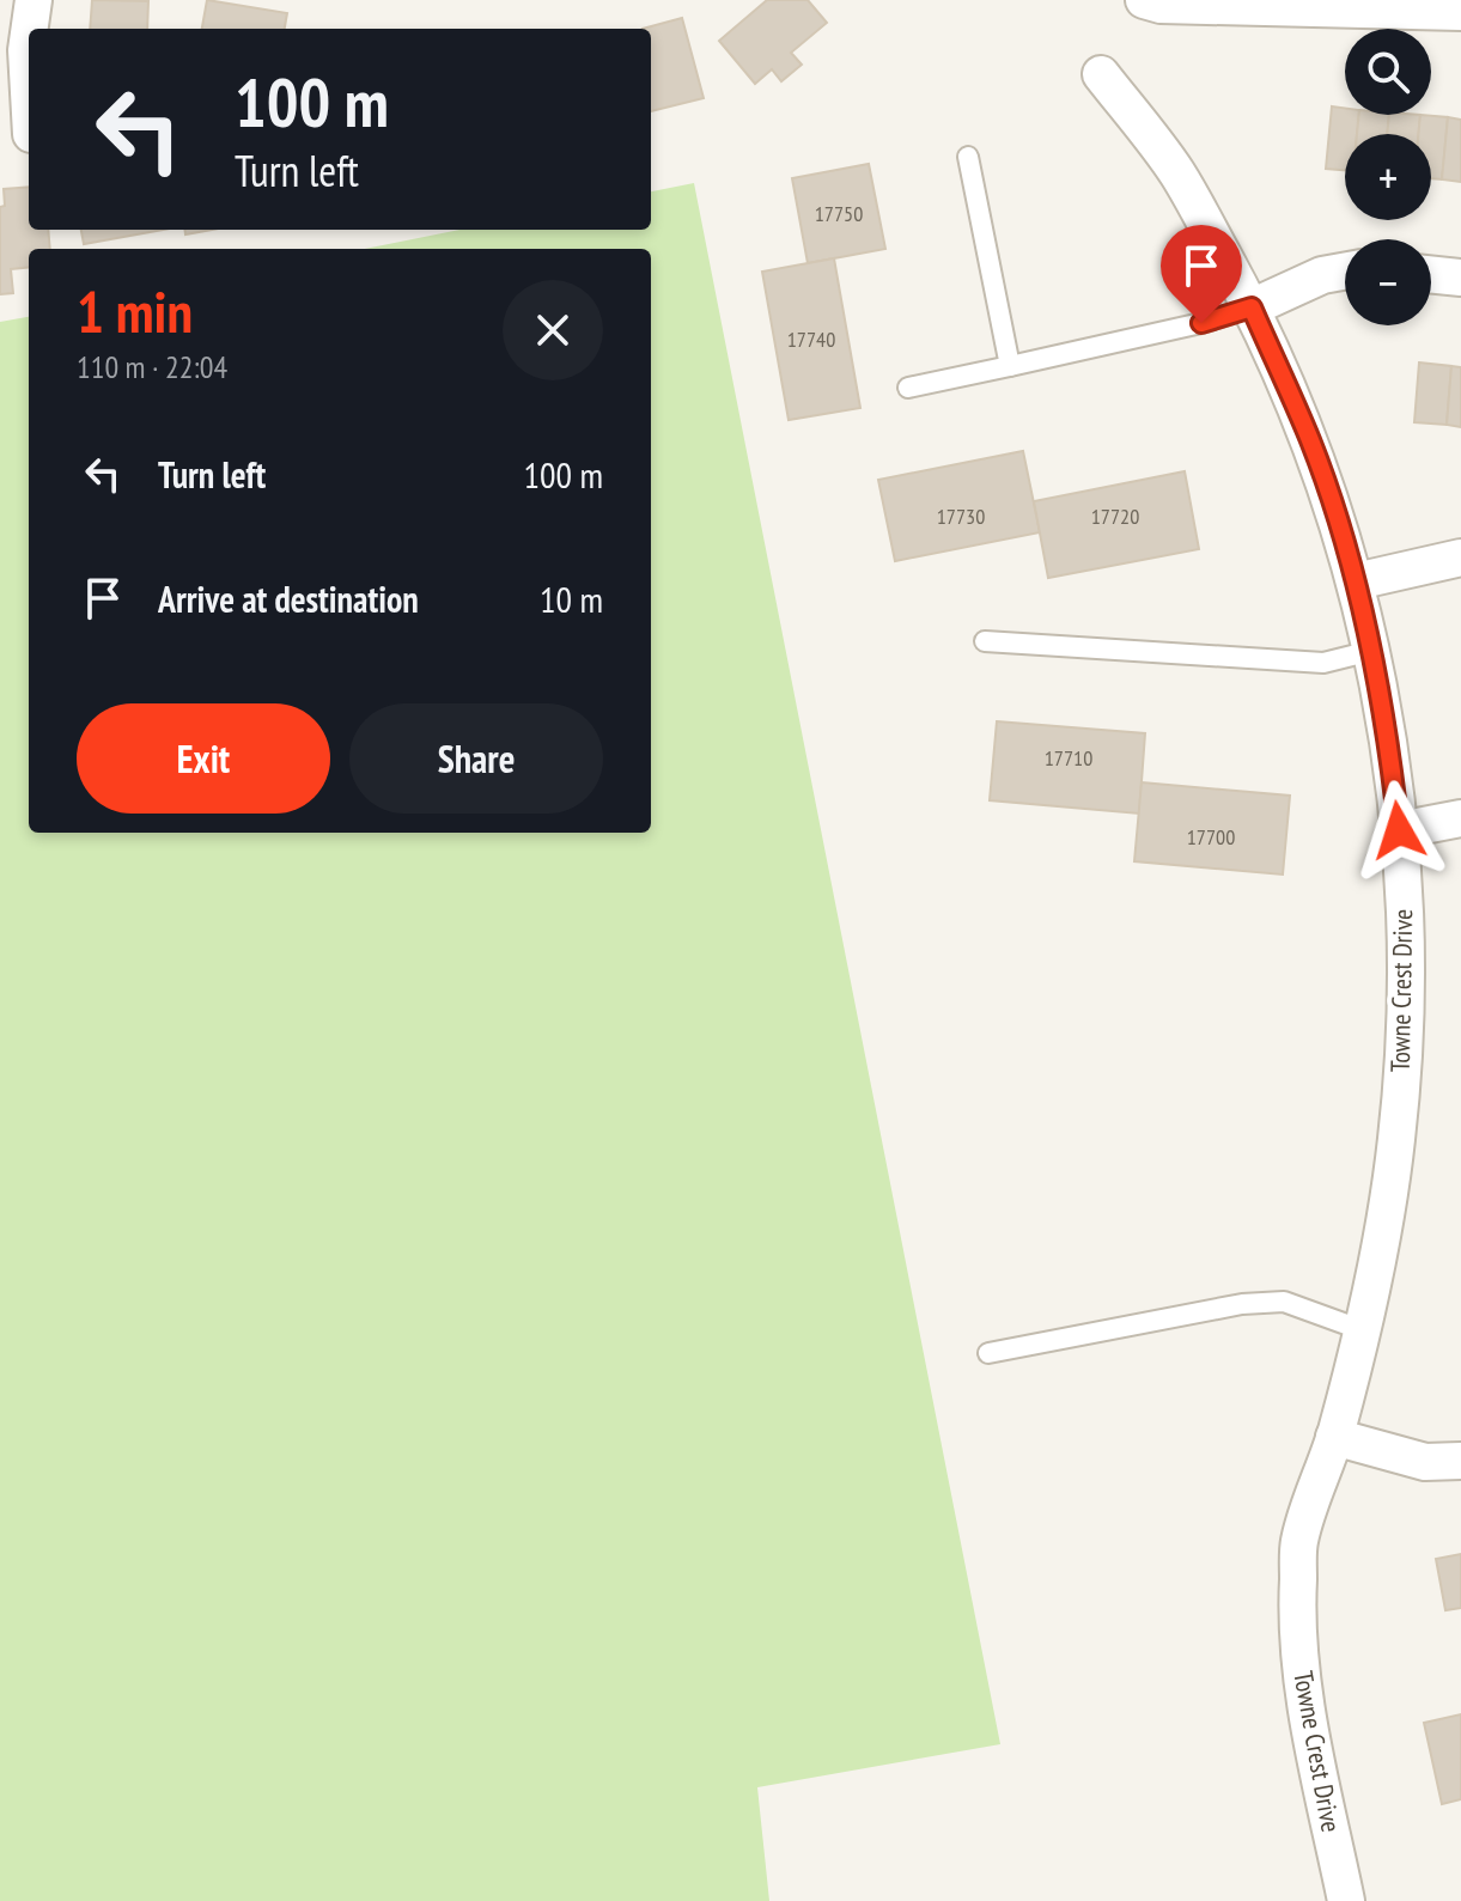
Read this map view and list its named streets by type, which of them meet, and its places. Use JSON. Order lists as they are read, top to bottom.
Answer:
{
  "streets": {
    "street": ["Towne Crest Drive"]
  },
  "house_numbers": [
    "17750",
    "17740",
    "17730",
    "17720",
    "17710",
    "17700"
  ],
  "page": {
    "map_buttons": ["+", "−"],
    "turn": ["100 m", "Turn left"],
    "heading": ["1 min", "110 m · 22:04"],
    "list": [
      {
        "name": "Turn left",
        "value": "100 m"
      },
      {
        "name": "Arrive at destination",
        "value": "10 m"
      }
    ],
    "buttons": ["Exit", "Share"]
  }
}
